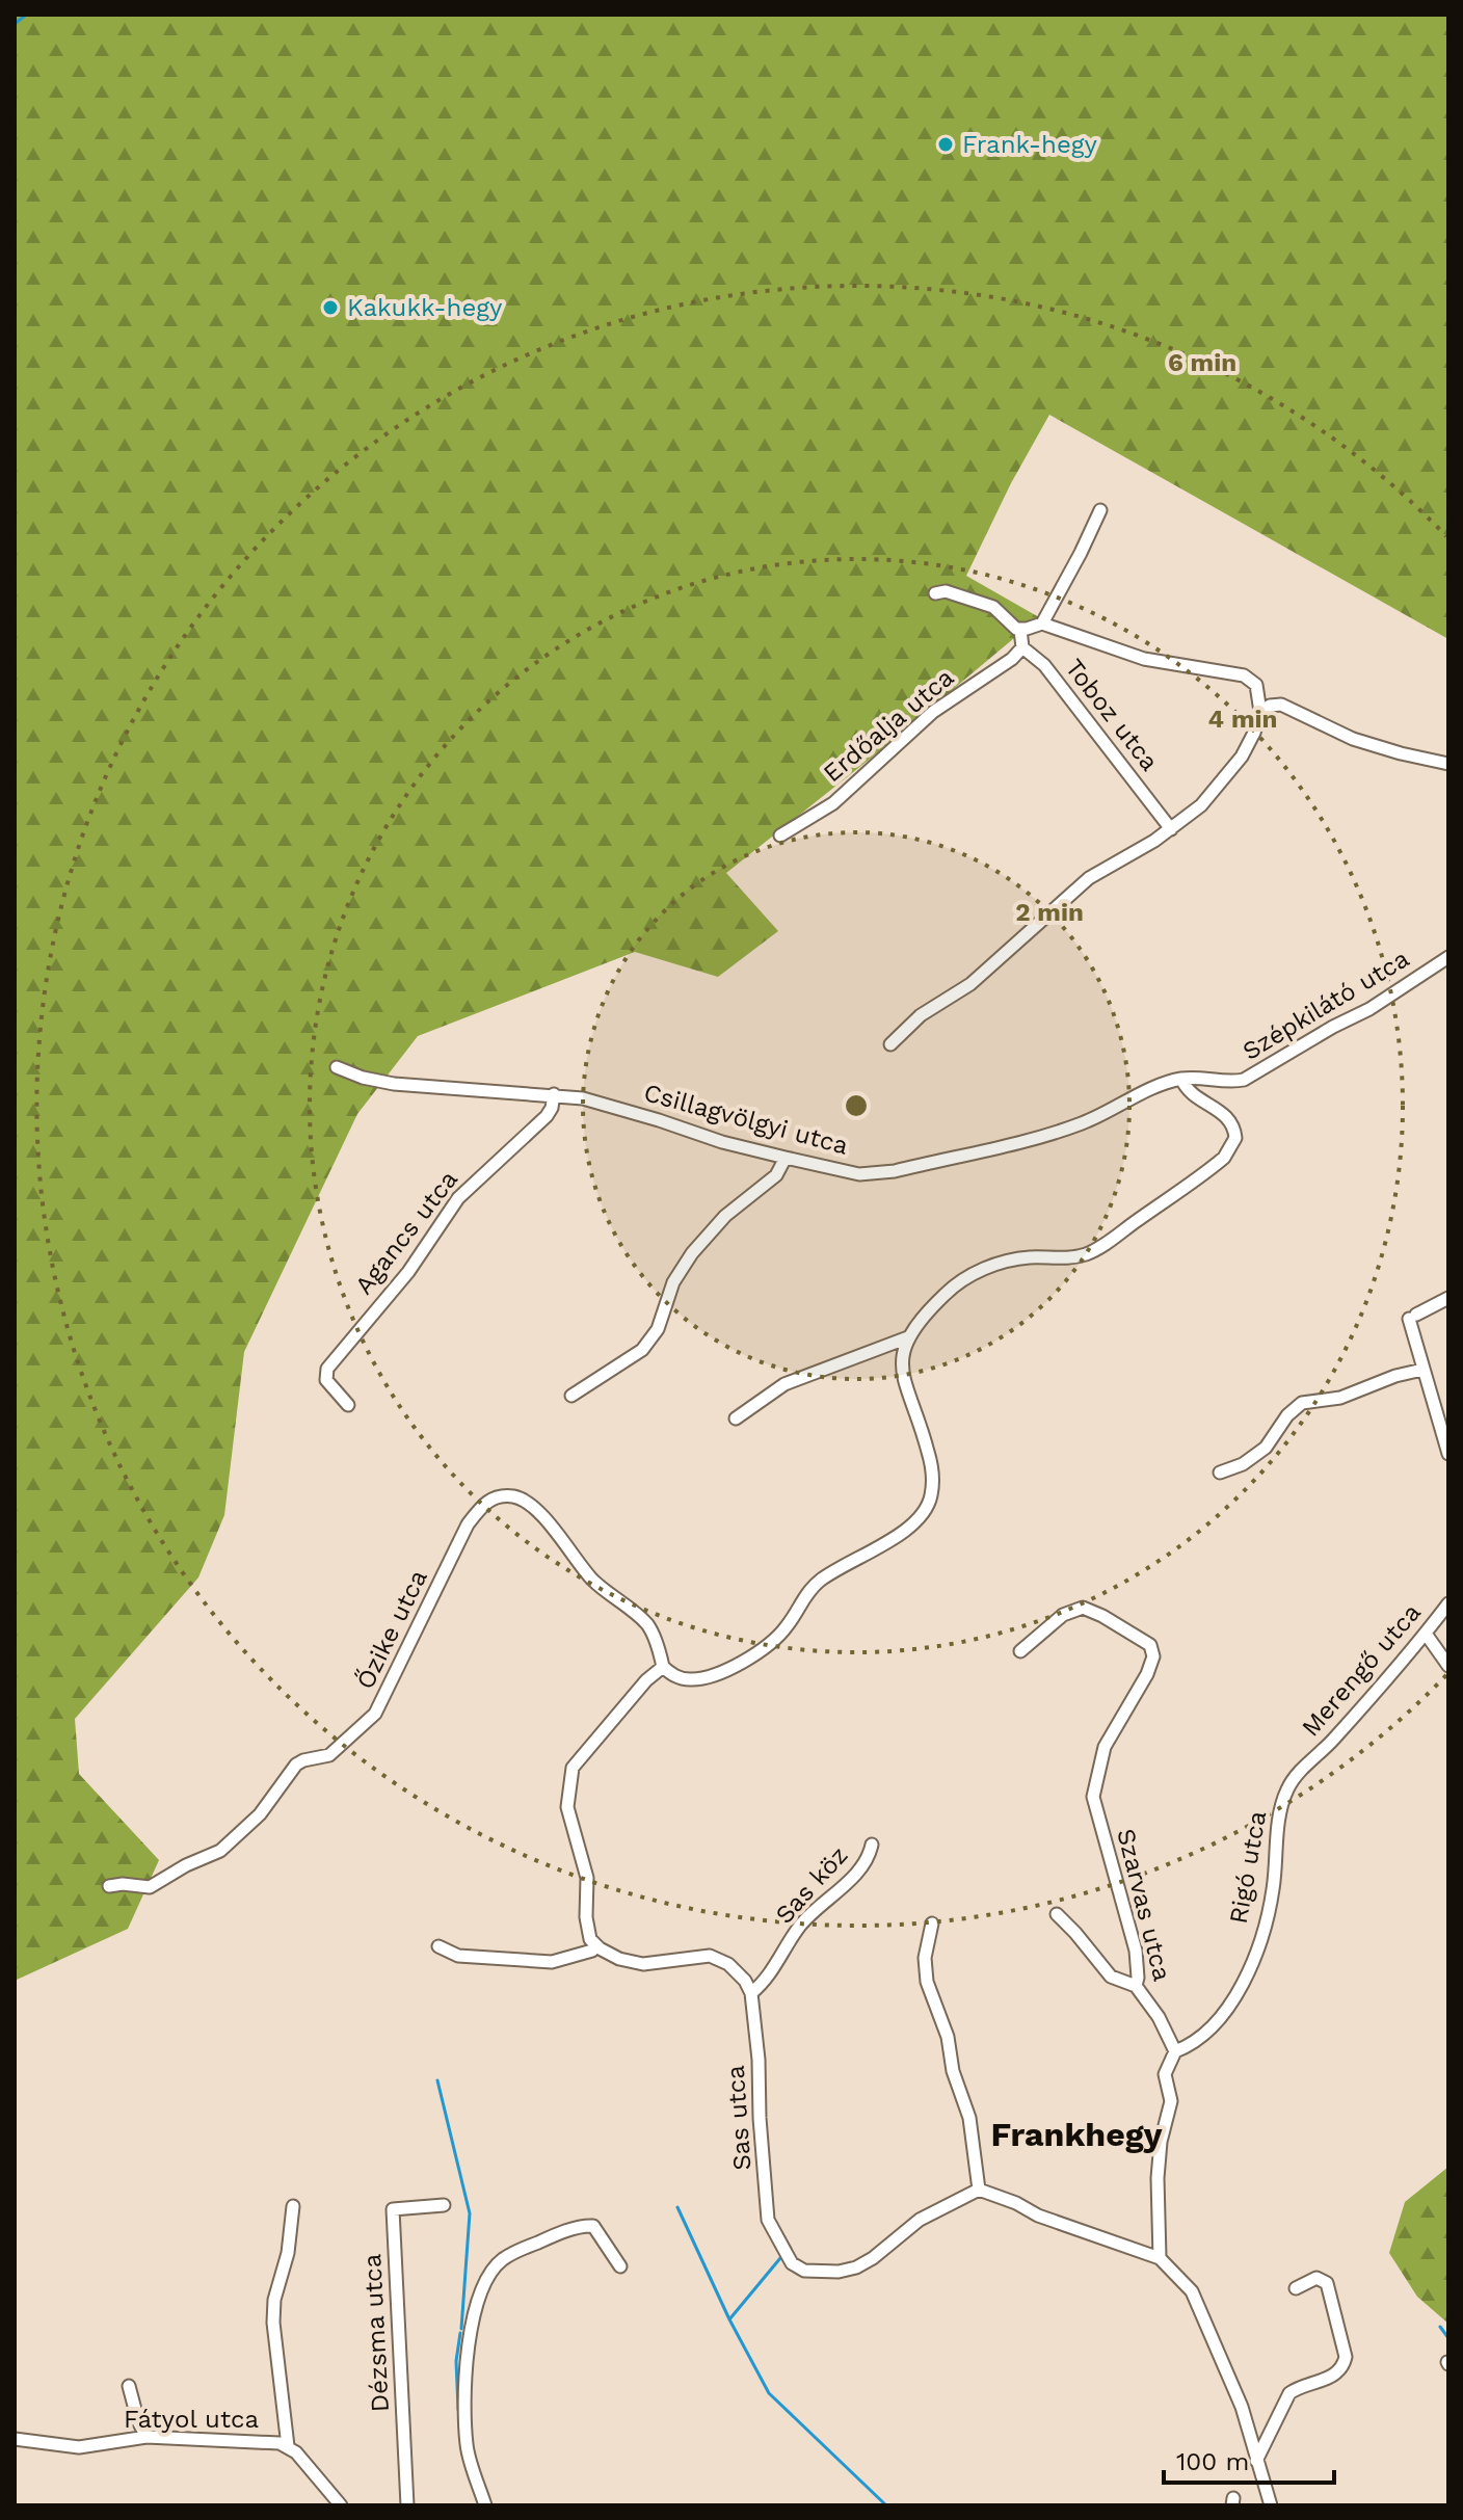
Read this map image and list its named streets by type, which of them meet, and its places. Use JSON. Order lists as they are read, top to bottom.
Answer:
{
  "streets": {
    "street": [
      "Toboz utca",
      "Erdőalja utca",
      "Szépkilátó utca",
      "Csillagvölgyi utca",
      "Agancs utca",
      "Őzike utca",
      "Merengő utca",
      "Rigó utca",
      "Sas köz",
      "Szarvas utca",
      "Sas utca",
      "Dézsma utca",
      "Fátyol utca"
    ]
  },
  "crossings": [
    ["Toboz utca", "Erdőalja utca"],
    ["Szépkilátó utca", "Csillagvölgyi utca"],
    ["Csillagvölgyi utca", "Agancs utca"],
    ["Merengő utca", "Rigó utca"],
    ["Rigó utca", "Szarvas utca"],
    ["Sas köz", "Sas utca"]
  ],
  "districts": ["Frankhegy"],
  "places": ["Frank-hegy", "Kakukk-hegy"],
  "scale_bar": "100 m",
  "rings": ["6 min", "4 min", "2 min"]
}
